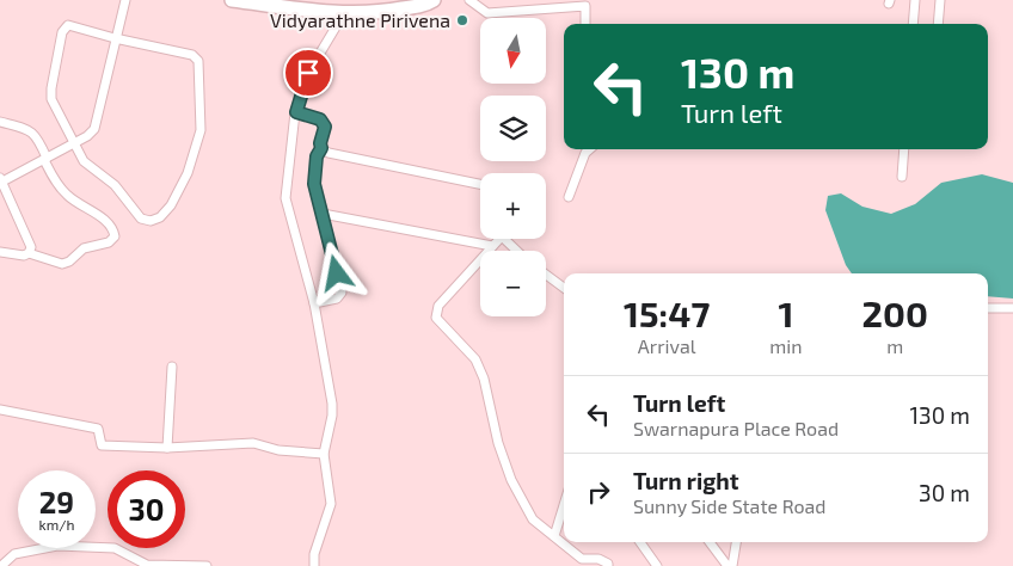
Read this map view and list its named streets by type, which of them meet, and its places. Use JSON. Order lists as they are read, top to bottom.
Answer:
{
  "places": ["Vidyarathne Pirivena"],
  "north": "bottom",
  "page": {
    "map_buttons": ["+", "−"],
    "turn": ["130 m", "Turn left"],
    "eta": [
      "15:47",
      "Arrival",
      "1",
      "min",
      "200",
      "m"
    ],
    "list": [
      {
        "name": "Turn left",
        "note": "Swarnapura Place Road",
        "value": "130 m"
      },
      {
        "name": "Turn right",
        "note": "Sunny Side State Road",
        "value": "30 m"
      }
    ],
    "speed": "29 km/h",
    "limit": "30"
  }
}
